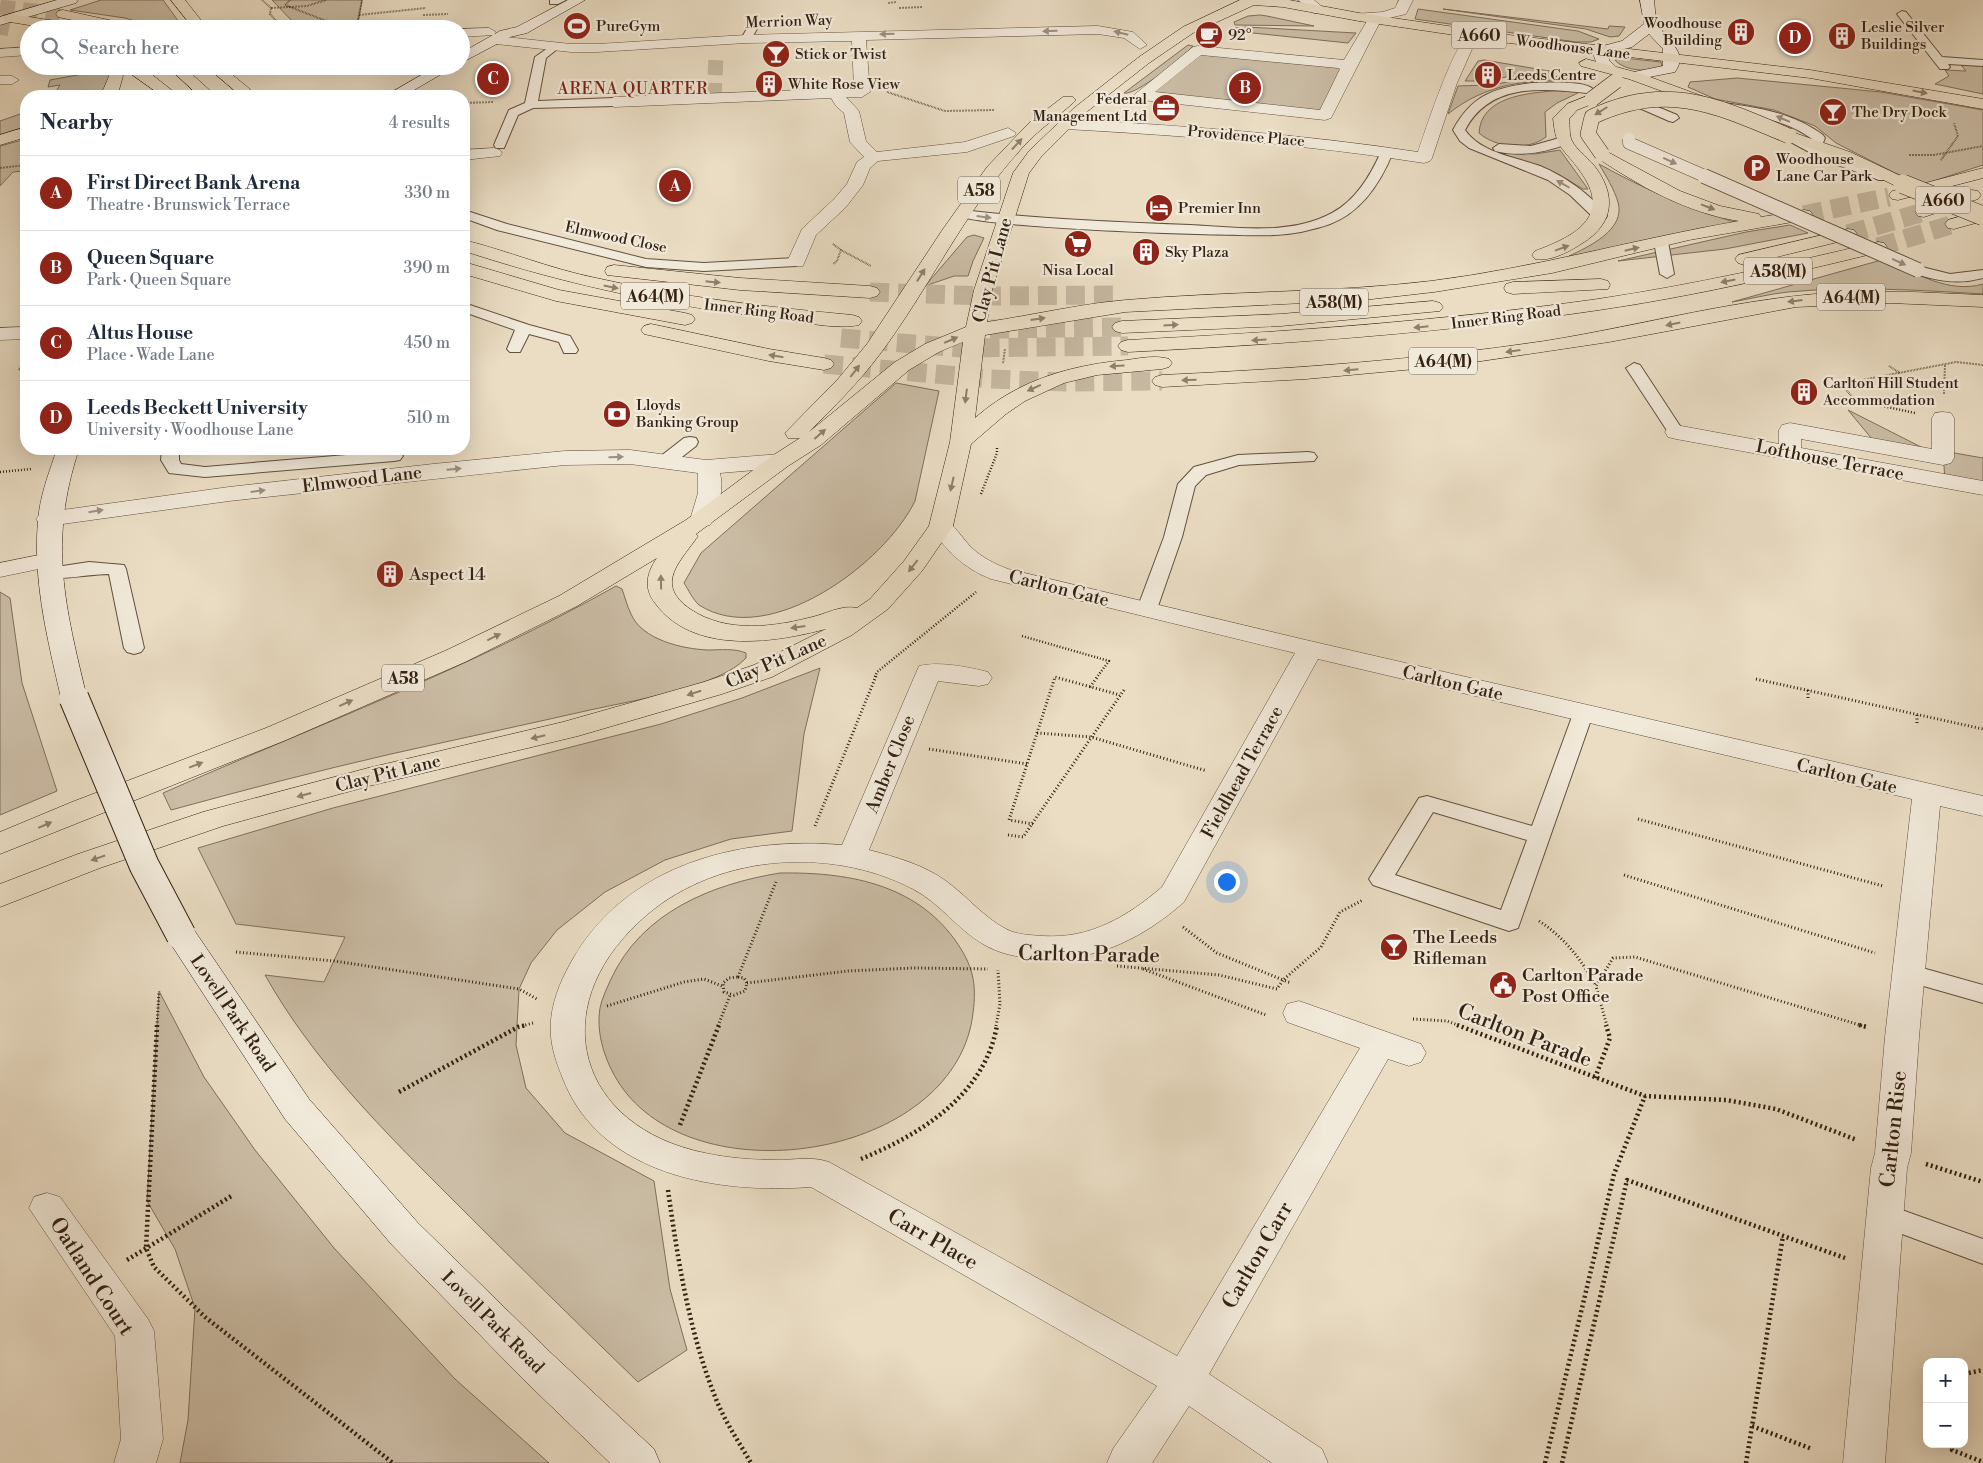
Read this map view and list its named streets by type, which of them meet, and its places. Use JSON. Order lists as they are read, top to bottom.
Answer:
{
  "streets": {
    "highway": [
      "A660",
      "Woodhouse Lane",
      "A58",
      "Clay Pit Lane",
      "A58(M)",
      "A64(M)",
      "Inner Ring Road"
    ],
    "street": [
      "Merrion Way",
      "Providence Place",
      "Lofthouse Terrace",
      "Elmwood Lane",
      "Carlton Gate",
      "Amber Close",
      "Fieldhead Terrace",
      "Lovell Park Road",
      "Carlton Rise",
      "Carr Place",
      "Carlton Carr",
      "Oatland Court"
    ],
    "lane": ["Elmwood Close"],
    "path": ["Carlton Parade"]
  },
  "crossings": [
    ["A660", "Woodhouse Lane"],
    ["A660", "A58(M)"],
    ["Woodhouse Lane", "Providence Place"],
    ["Woodhouse Lane", "Clay Pit Lane"],
    ["Providence Place", "Clay Pit Lane"],
    ["A58", "Clay Pit Lane"],
    ["A58", "A58(M)"],
    ["A58", "Elmwood Lane"],
    ["Clay Pit Lane", "A58(M)"],
    ["Clay Pit Lane", "Carlton Gate"],
    ["A58(M)", "Inner Ring Road"],
    ["A64(M)", "Inner Ring Road"],
    ["Elmwood Lane", "Lovell Park Road"],
    ["Carlton Gate", "Fieldhead Terrace"],
    ["Carlton Gate", "Carlton Rise"],
    ["Amber Close", "Fieldhead Terrace"],
    ["Carlton Parade", "Carlton Rise"],
    ["Carr Place", "Carlton Carr"]
  ],
  "one_way": ["Elmwood Lane"],
  "districts": ["ARENA QUARTER"],
  "places": {
    "sports": ["PureGym"],
    "building": [
      "Woodhouse Building",
      "Leslie Silver Buildings",
      "Leeds Centre",
      "White Rose View",
      "Sky Plaza",
      "Carlton Hill Student Accommodation",
      "Aspect 14"
    ],
    "cafe": ["92°"],
    "bar": ["Stick or Twist", "The Dry Dock", "The Leeds Rifleman"],
    "office": ["Federal Management Ltd"],
    "parking": ["Woodhouse Lane Car Park"],
    "hotel": ["Premier Inn"],
    "supermarket": ["Nisa Local"],
    "bank": ["Lloyds Banking Group"],
    "public building": ["Carlton Parade Post Office"]
  },
  "page": {
    "pins": [
      "D",
      "C",
      "B",
      "A"
    ],
    "search": "Search here",
    "heading": ["Nearby", "4 results"],
    "list": [
      {
        "mark": "A",
        "name": "First Direct Bank Arena",
        "note": "Theatre · Brunswick Terrace",
        "value": "330 m"
      },
      {
        "mark": "B",
        "name": "Queen Square",
        "note": "Park · Queen Square",
        "value": "390 m"
      },
      {
        "mark": "C",
        "name": "Altus House",
        "note": "Place · Wade Lane",
        "value": "450 m"
      },
      {
        "mark": "D",
        "name": "Leeds Beckett University",
        "note": "University · Woodhouse Lane",
        "value": "510 m"
      }
    ],
    "map_buttons": ["+", "−"]
  }
}
